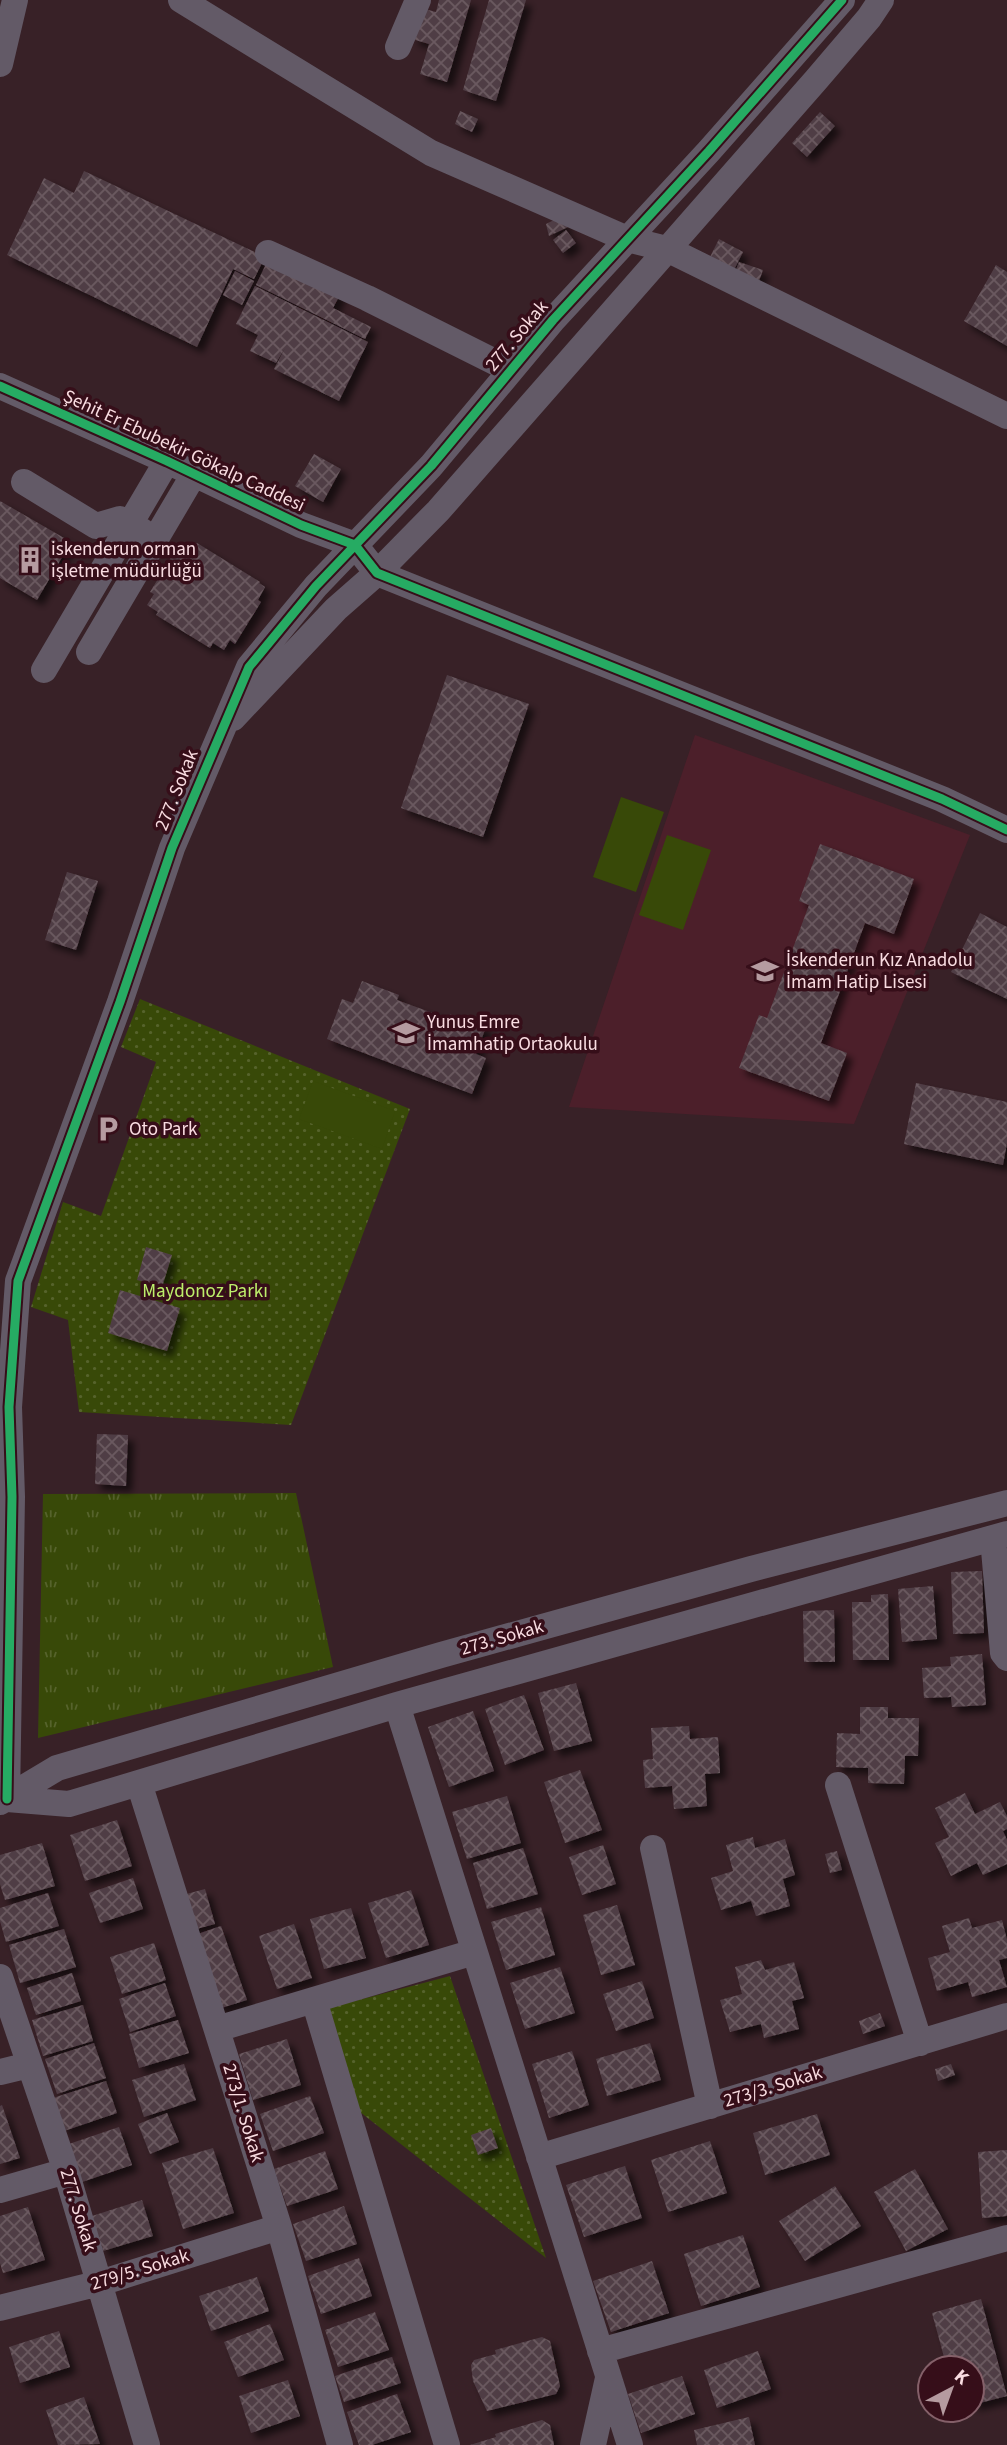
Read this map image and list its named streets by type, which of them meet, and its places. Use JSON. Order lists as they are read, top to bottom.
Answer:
{
  "streets": {
    "street": [
      "277. Sokak",
      "Şehit Er Ebubekir Gökalp Caddesi",
      "273. Sokak",
      "273/3. Sokak",
      "273/1. Sokak",
      "279/5. Sokak"
    ]
  },
  "crossings": [
    ["277. Sokak", "Şehit Er Ebubekir Gökalp Caddesi"],
    ["277. Sokak", "273. Sokak"],
    ["277. Sokak", "279/5. Sokak"],
    ["273. Sokak", "273/1. Sokak"],
    ["273/1. Sokak", "279/5. Sokak"]
  ],
  "parks": ["Maydonoz Parkı"],
  "places": {
    "building": ["iskenderun orman işletme müdürlüğü"],
    "school or university": ["İskenderun Kız Anadolu İmam Hatip Lisesi", "Yunus Emre İmamhatip Ortaokulu"],
    "parking": ["Oto Park"]
  },
  "north": "top right"
}
